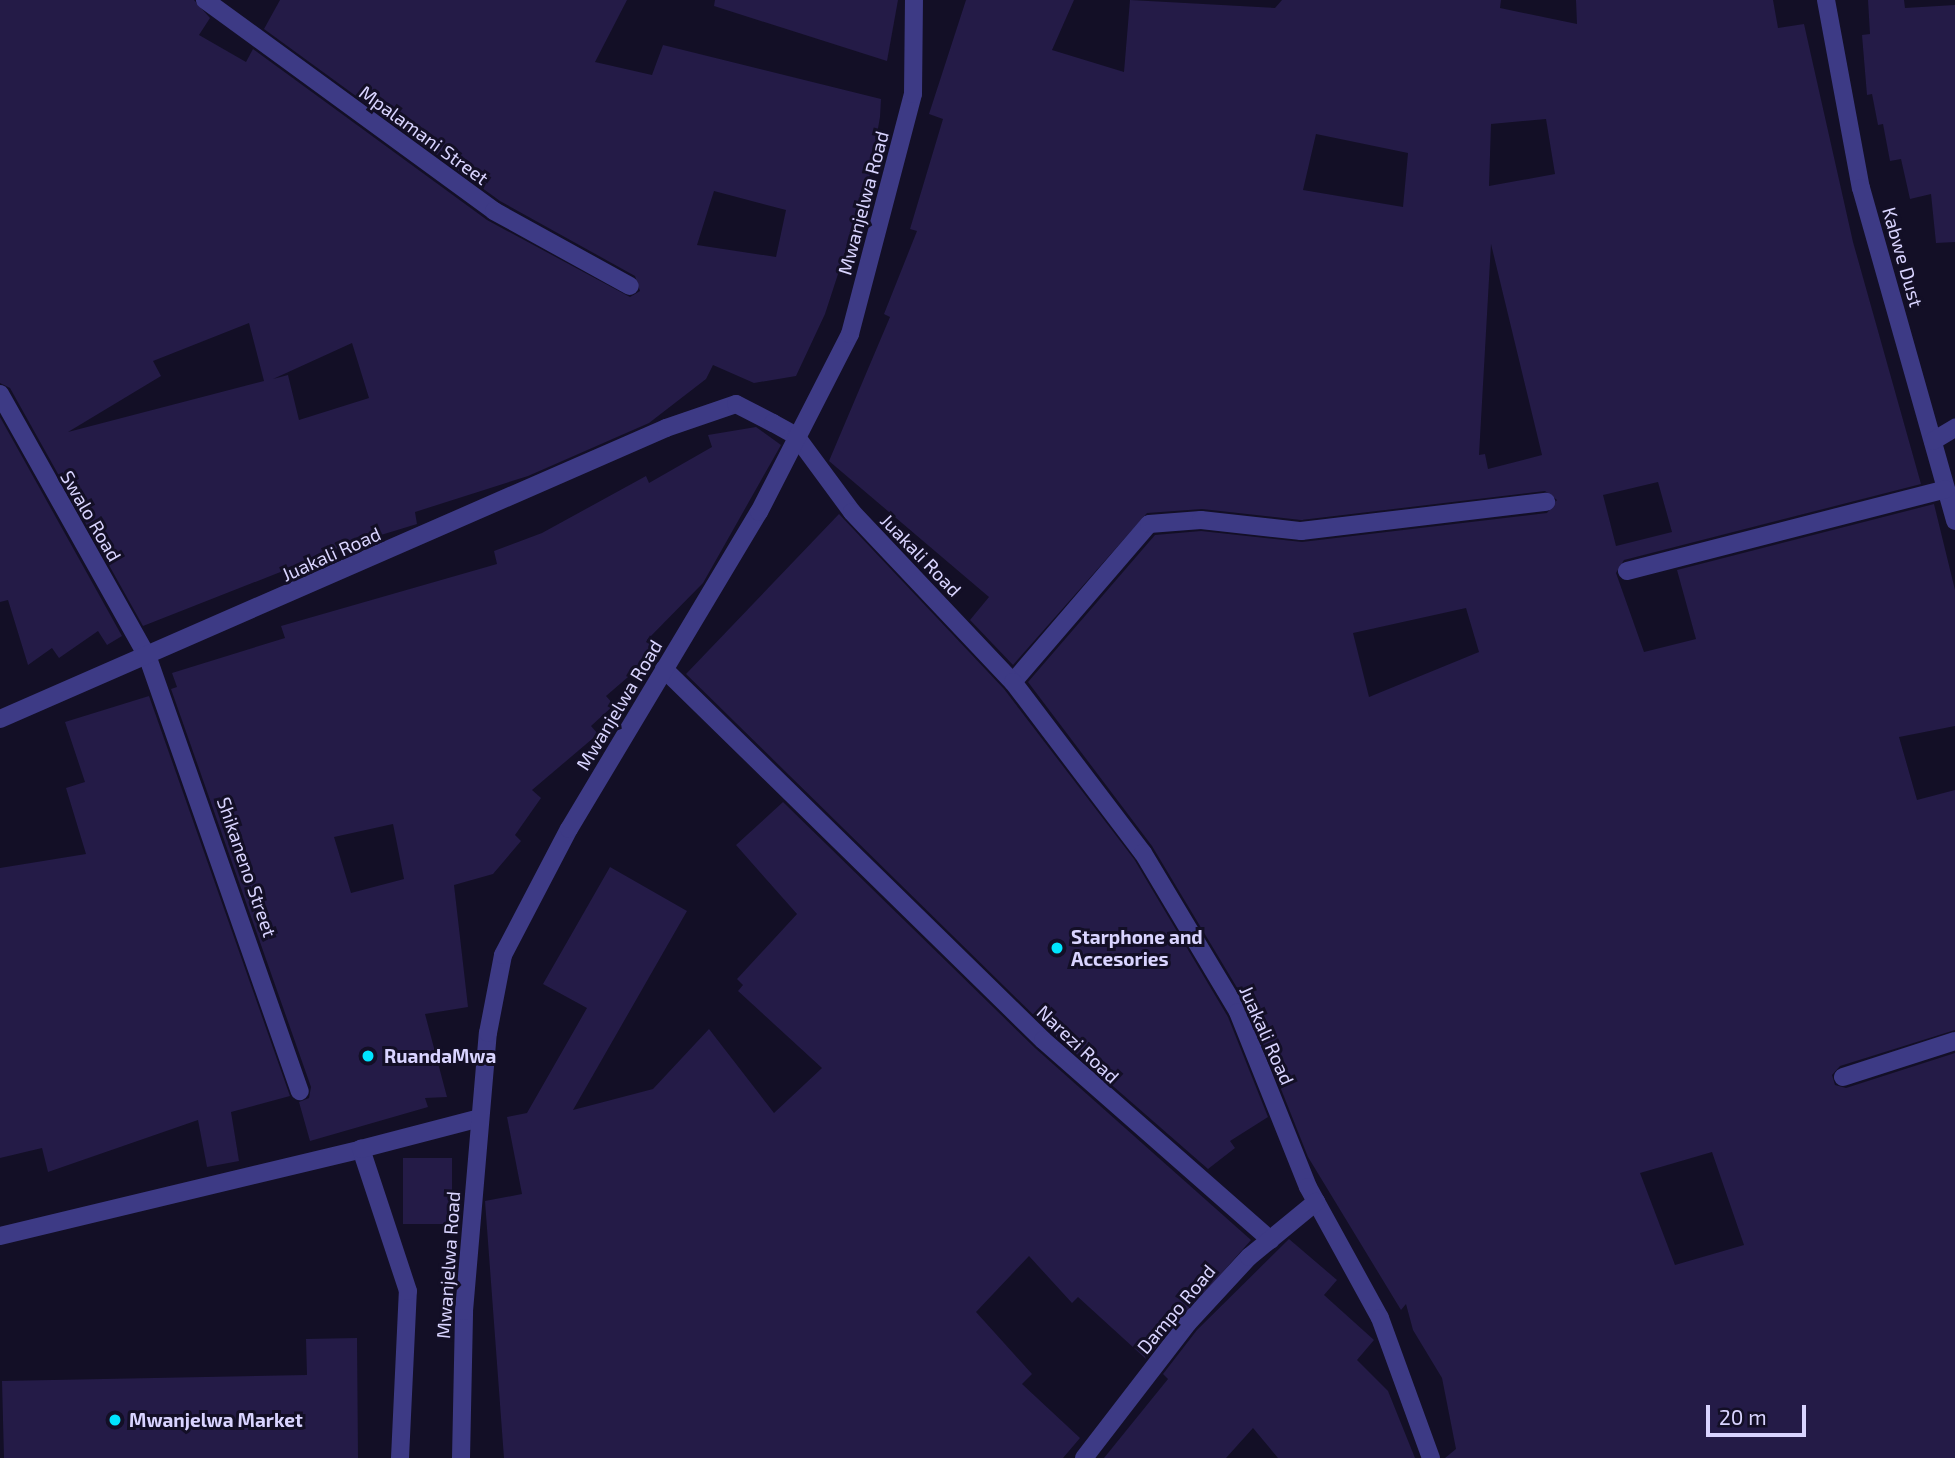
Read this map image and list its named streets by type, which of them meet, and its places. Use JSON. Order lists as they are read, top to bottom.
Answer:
{
  "streets": {
    "street": [
      "Mpalamani Street",
      "Mwanjelwa Road",
      "Kabwe Dust",
      "Swalo Road",
      "Juakali Road",
      "Shikaneno Street",
      "Narezi Road",
      "Dampo Road"
    ]
  },
  "crossings": [
    ["Mwanjelwa Road", "Juakali Road"],
    ["Mwanjelwa Road", "Narezi Road"],
    ["Swalo Road", "Juakali Road"],
    ["Swalo Road", "Shikaneno Street"],
    ["Juakali Road", "Shikaneno Street"],
    ["Juakali Road", "Dampo Road"],
    ["Narezi Road", "Dampo Road"]
  ],
  "places": ["Starphone and Accesories", "RuandaMwa", "Mwanjelwa Market"],
  "scale_bar": "20 m"
}
